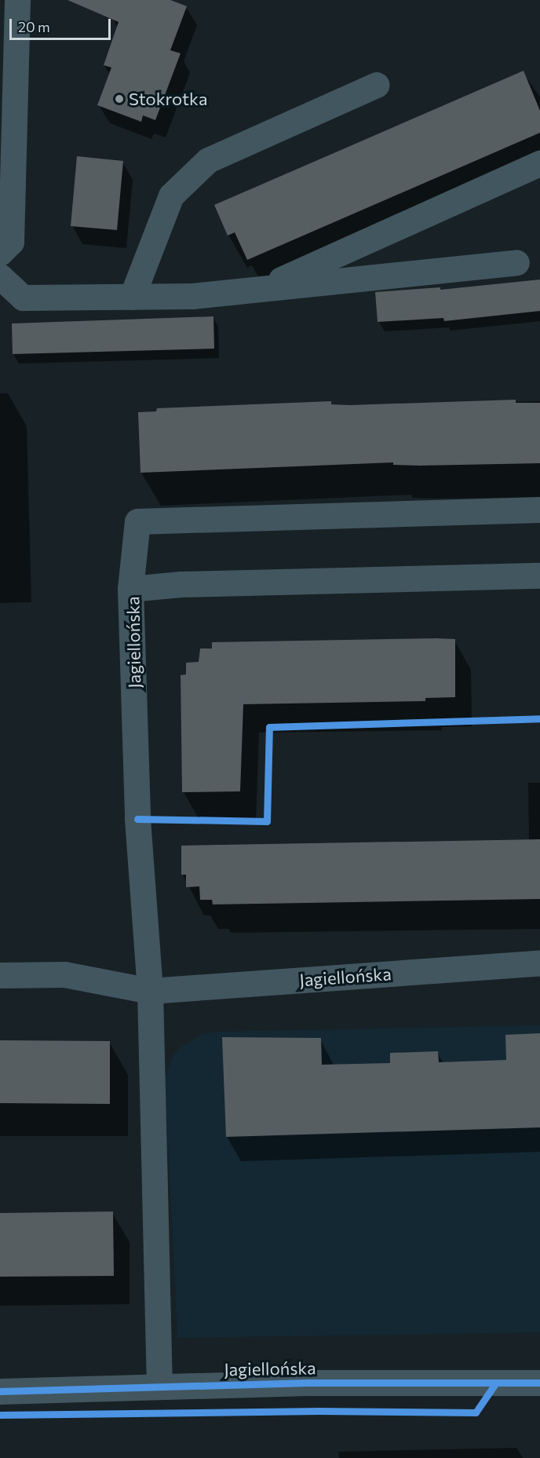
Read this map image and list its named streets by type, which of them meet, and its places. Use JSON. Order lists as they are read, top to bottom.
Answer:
{
  "streets": {
    "street": ["Jagiellońska"]
  },
  "places": ["Stokrotka"],
  "scale_bar": "20 m"
}
